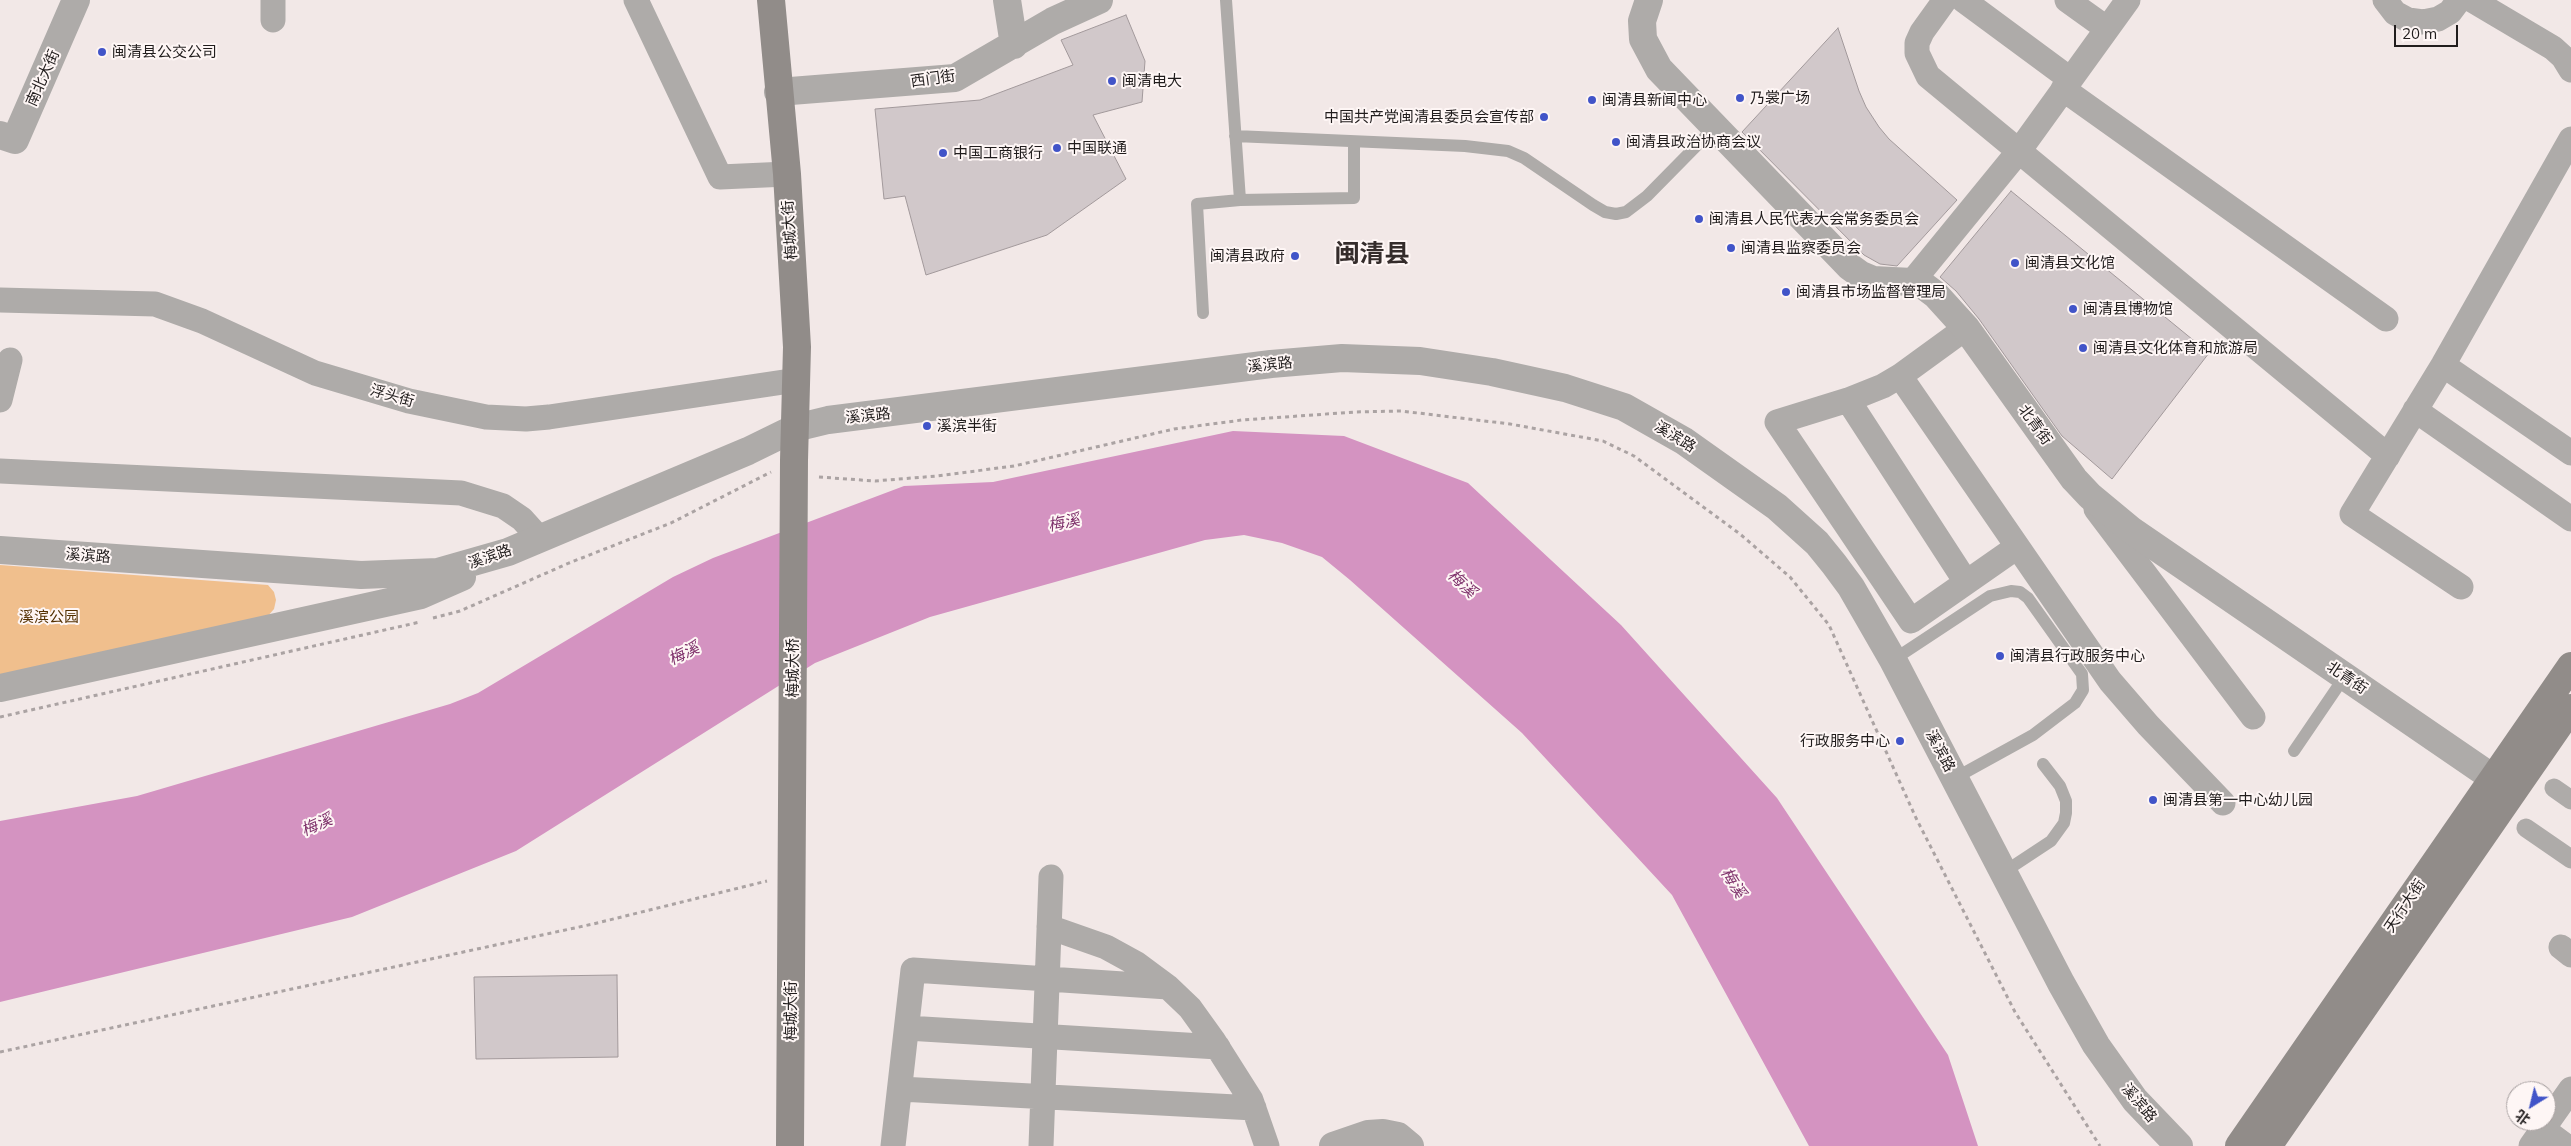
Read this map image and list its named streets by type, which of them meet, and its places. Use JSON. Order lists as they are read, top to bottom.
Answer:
{
  "streets": {
    "main road": ["梅城大街", "梅城大桥", "天行大街"],
    "street": [
      "南北大街",
      "西门街",
      "溪滨路",
      "浮头街",
      "北青街"
    ]
  },
  "crossings": [
    ["西门街", "梅城大街"],
    ["梅城大街", "溪滨路"],
    ["梅城大街", "浮头街"],
    ["梅城大街", "梅城大桥"],
    ["北青街", "天行大街"]
  ],
  "districts": ["闽清县"],
  "water": ["梅溪"],
  "parks": ["溪滨公园"],
  "places": [
    "闽清县公交公司",
    "闽清电大",
    "乃裳广场",
    "闽清县新闻中心",
    "中国共产党闽清县委员会宣传部",
    "闽清县政治协商会议",
    "中国联通",
    "中国工商银行",
    "闽清县人民代表大会常务委员会",
    "闽清县监察委员会",
    "闽清县政府",
    "闽清县文化馆",
    "闽清县市场监督管理局",
    "闽清县博物馆",
    "闽清县文化体育和旅游局",
    "溪滨半街",
    "闽清县行政服务中心",
    "行政服务中心",
    "闽清县第一中心幼儿园"
  ],
  "scale_bar": "20 m",
  "north": "bottom left"
}
